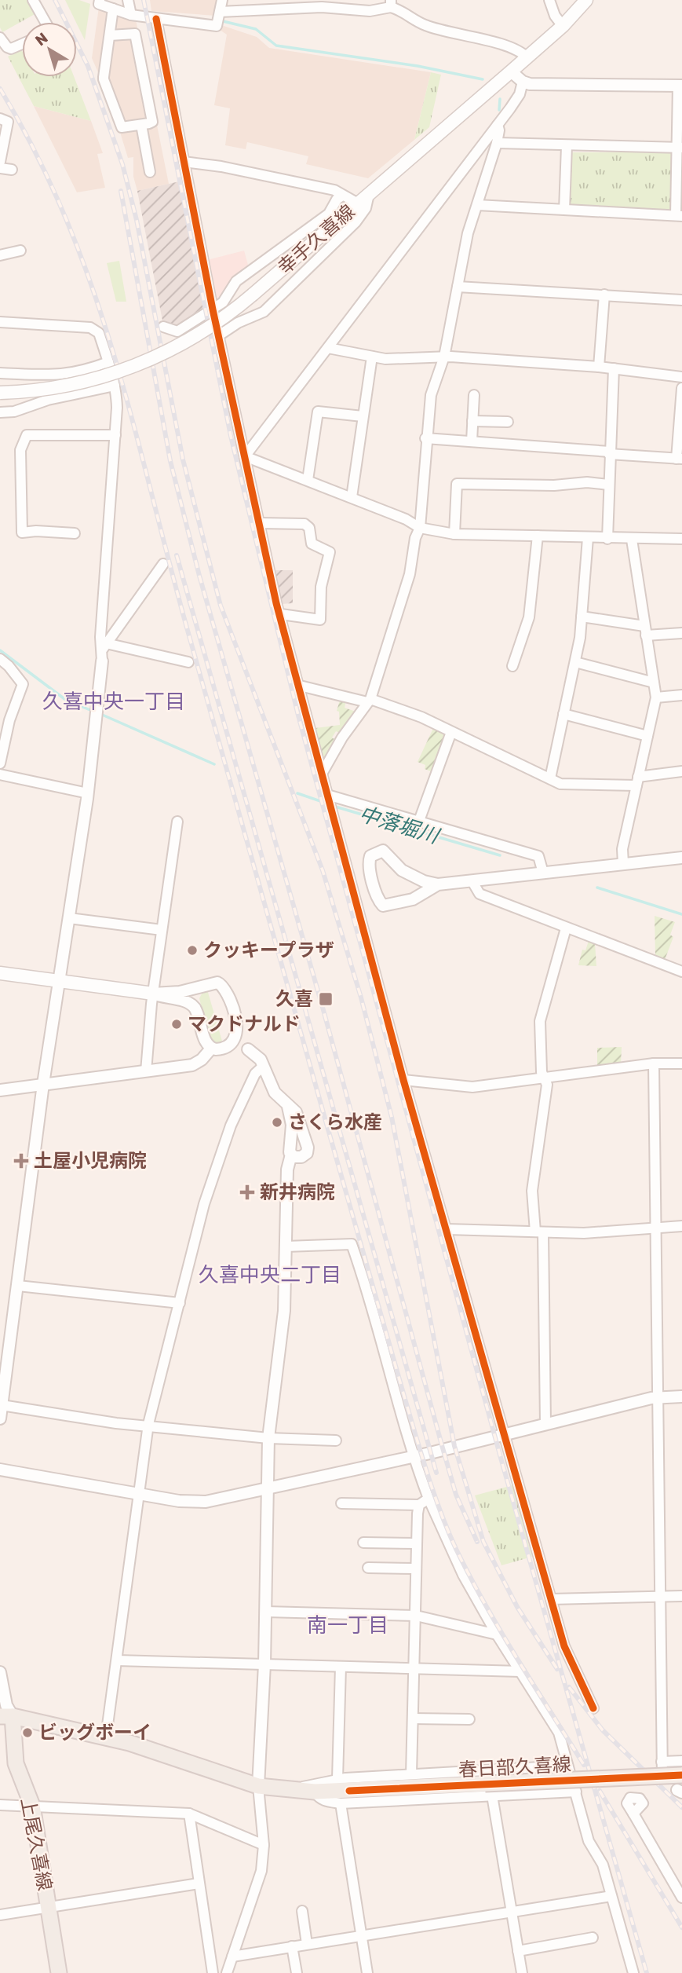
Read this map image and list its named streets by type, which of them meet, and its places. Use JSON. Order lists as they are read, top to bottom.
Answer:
{
  "streets": {
    "main road": ["幸手久喜線", "春日部久喜線", "上尾久喜線"]
  },
  "crossings": [
    ["春日部久喜線", "上尾久喜線"]
  ],
  "districts": ["久喜中央一丁目", "久喜中央二丁目", "南一丁目"],
  "water": ["中落堀川"],
  "places": {
    "other": [
      "クッキープラザ",
      "マクドナルド",
      "さくら水産",
      "ビッグボーイ"
    ],
    "transit": ["久喜"],
    "health": ["土屋小児病院", "新井病院"]
  },
  "north": "top left"
}
